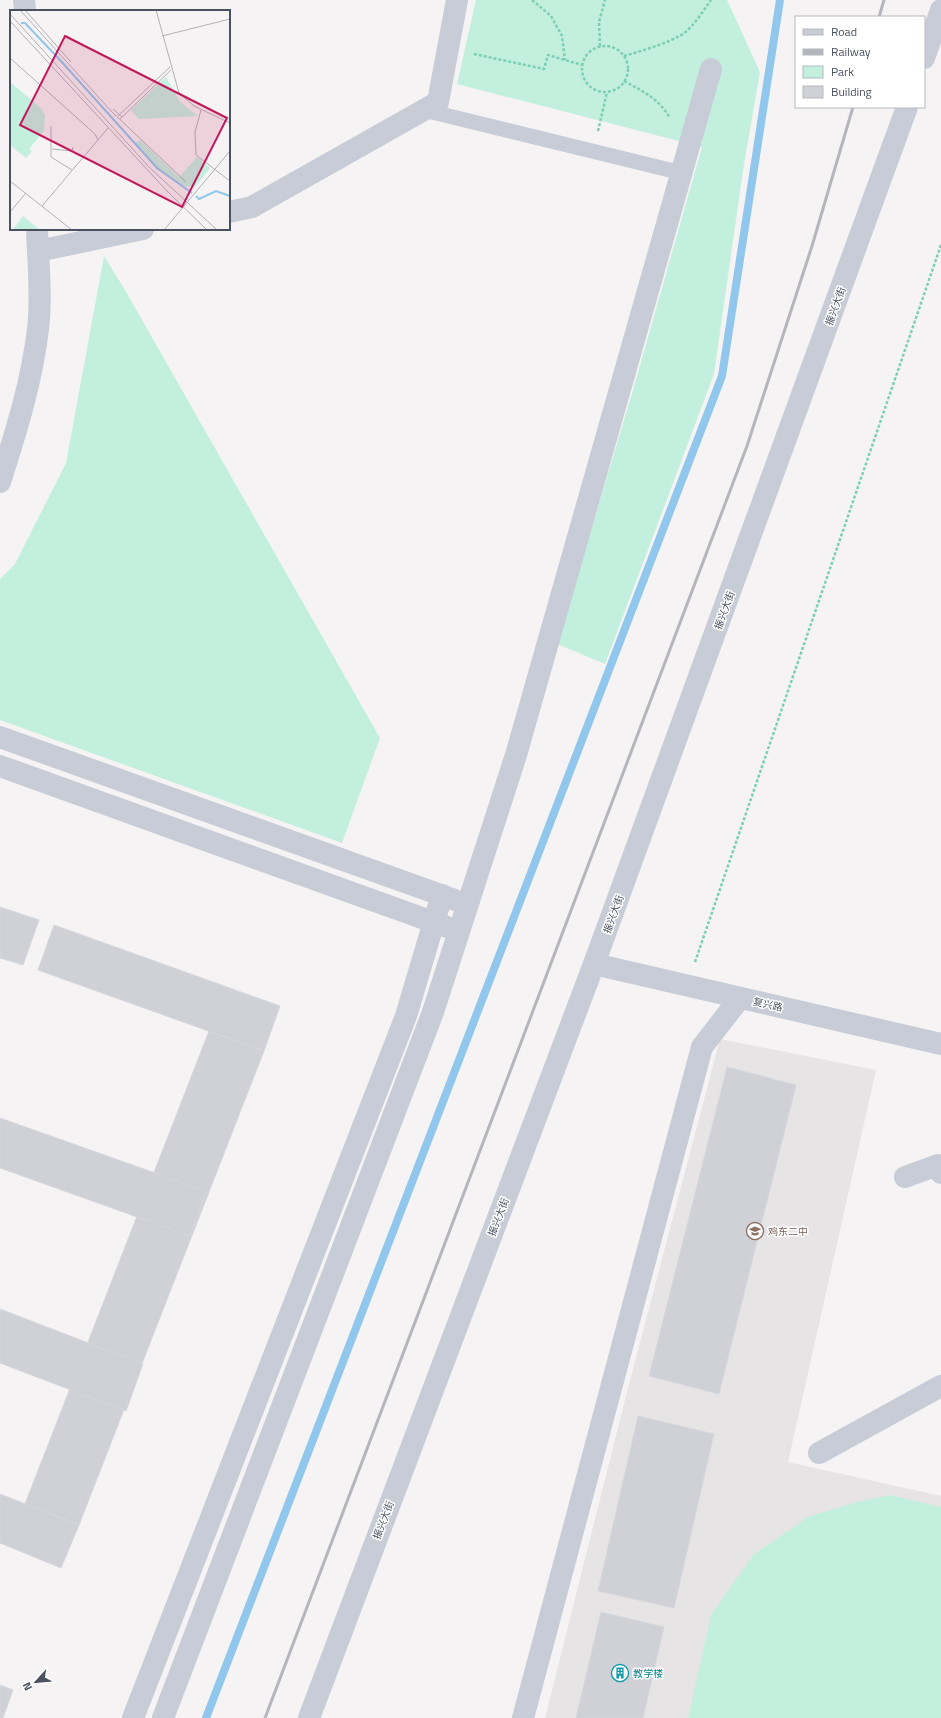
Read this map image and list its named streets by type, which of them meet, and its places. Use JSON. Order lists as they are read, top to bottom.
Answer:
{
  "streets": {
    "street": ["振兴大街", "复兴路"]
  },
  "crossings": [
    ["振兴大街", "复兴路"]
  ],
  "places": {
    "school or university": ["鸡东二中"],
    "building": ["教学楼"]
  },
  "legend": [
    "Road",
    "Railway",
    "Park",
    "Building"
  ],
  "north": "bottom left"
}
